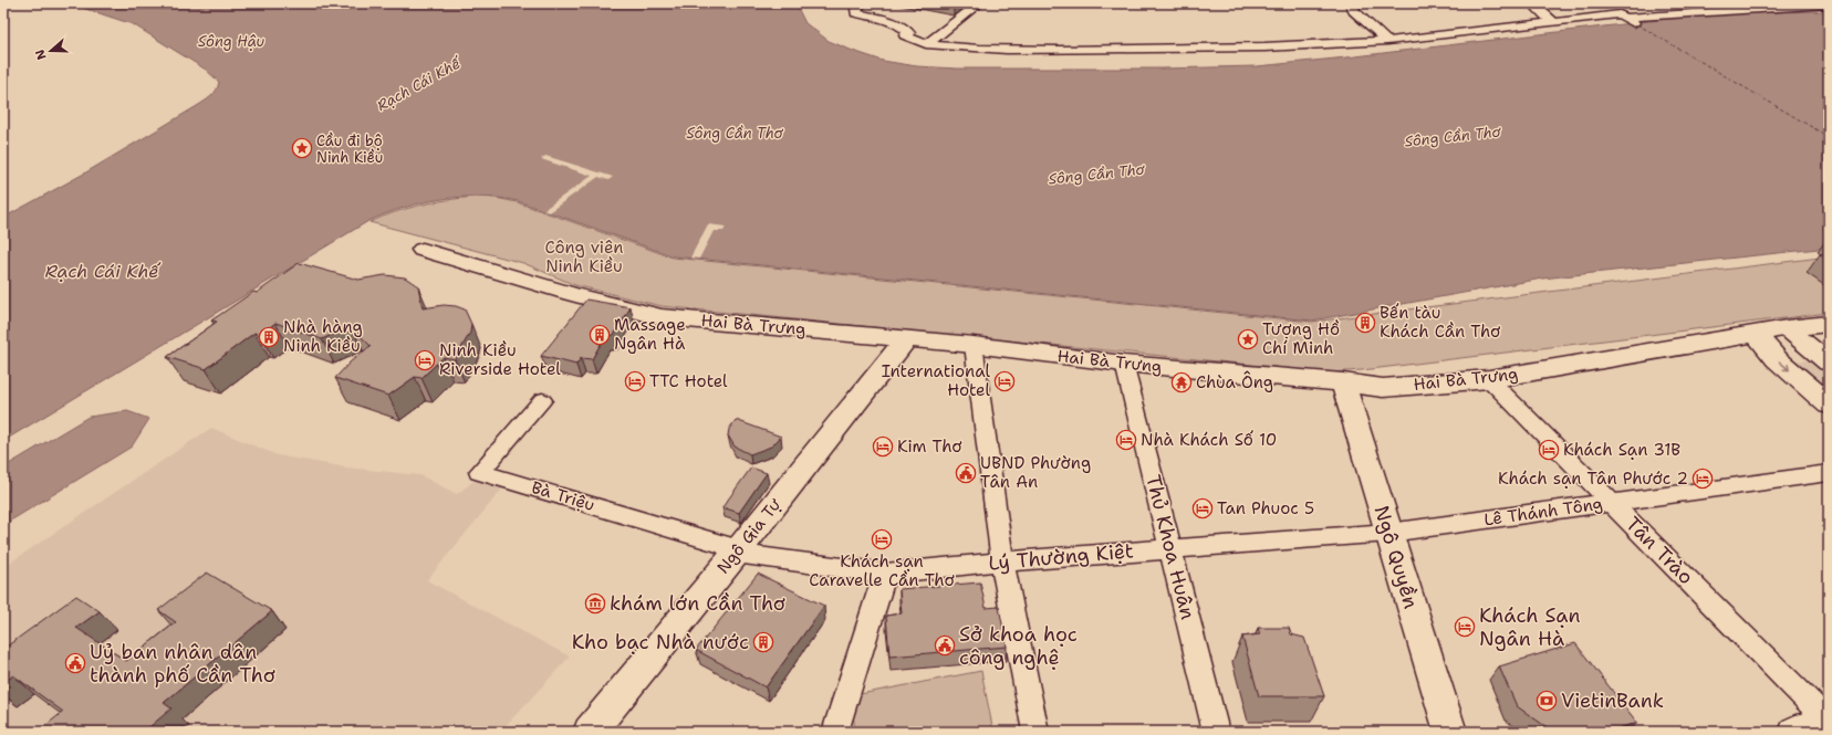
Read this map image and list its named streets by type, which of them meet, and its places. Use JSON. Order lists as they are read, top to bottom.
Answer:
{
  "streets": {
    "street": [
      "Hai Bà Trưng",
      "Bà Triệu",
      "Lê Thánh Tông",
      "Ngô Gia Tự",
      "Thủ Khoa Huân",
      "Tân Trào",
      "Lý Thường Kiệt",
      "Ngô Quyền"
    ]
  },
  "crossings": [
    ["Hai Bà Trưng", "Ngô Gia Tự"],
    ["Hai Bà Trưng", "Thủ Khoa Huân"],
    ["Hai Bà Trưng", "Tân Trào"],
    ["Hai Bà Trưng", "Ngô Quyền"],
    ["Bà Triệu", "Ngô Gia Tự"],
    ["Bà Triệu", "Lý Thường Kiệt"],
    ["Lê Thánh Tông", "Tân Trào"],
    ["Lê Thánh Tông", "Lý Thường Kiệt"],
    ["Lê Thánh Tông", "Ngô Quyền"],
    ["Ngô Gia Tự", "Lý Thường Kiệt"],
    ["Thủ Khoa Huân", "Lý Thường Kiệt"],
    ["Lý Thường Kiệt", "Ngô Quyền"]
  ],
  "water": ["Sông Hậu", "Rạch Cái Khế", "Sông Cần Thơ"],
  "parks": ["Công viên Ninh Kiều"],
  "places": {
    "place": ["Cầu đi bộ Ninh Kiều", "Tượng Hồ Chí Minh"],
    "building": [
      "Bến tàu Khách Cần Thơ",
      "Massage Ngân Hà",
      "Nhà hàng Ninh Kiều",
      "Kho bạc Nhà nước"
    ],
    "hotel": [
      "Ninh Kiều Riverside Hotel",
      "TTC Hotel",
      "International Hotel",
      "Nhà Khách Số 10",
      "Kim Thơ",
      "Khách Sạn 31B",
      "Khách sạn Tân Phước 2",
      "Tan Phuoc 5",
      "Khách sạn Caravelle Cần Thơ",
      "Khách Sạn Ngân Hà"
    ],
    "temple": ["Chùa Ông"],
    "public building": ["UBND Phường Tân An", "Sở khoa học công nghệ", "Uỷ ban nhân dân thành phố Cần Thơ"],
    "museum": ["khám lớn Cần Thơ"],
    "bank": ["VietinBank"]
  },
  "north": "left"
}
